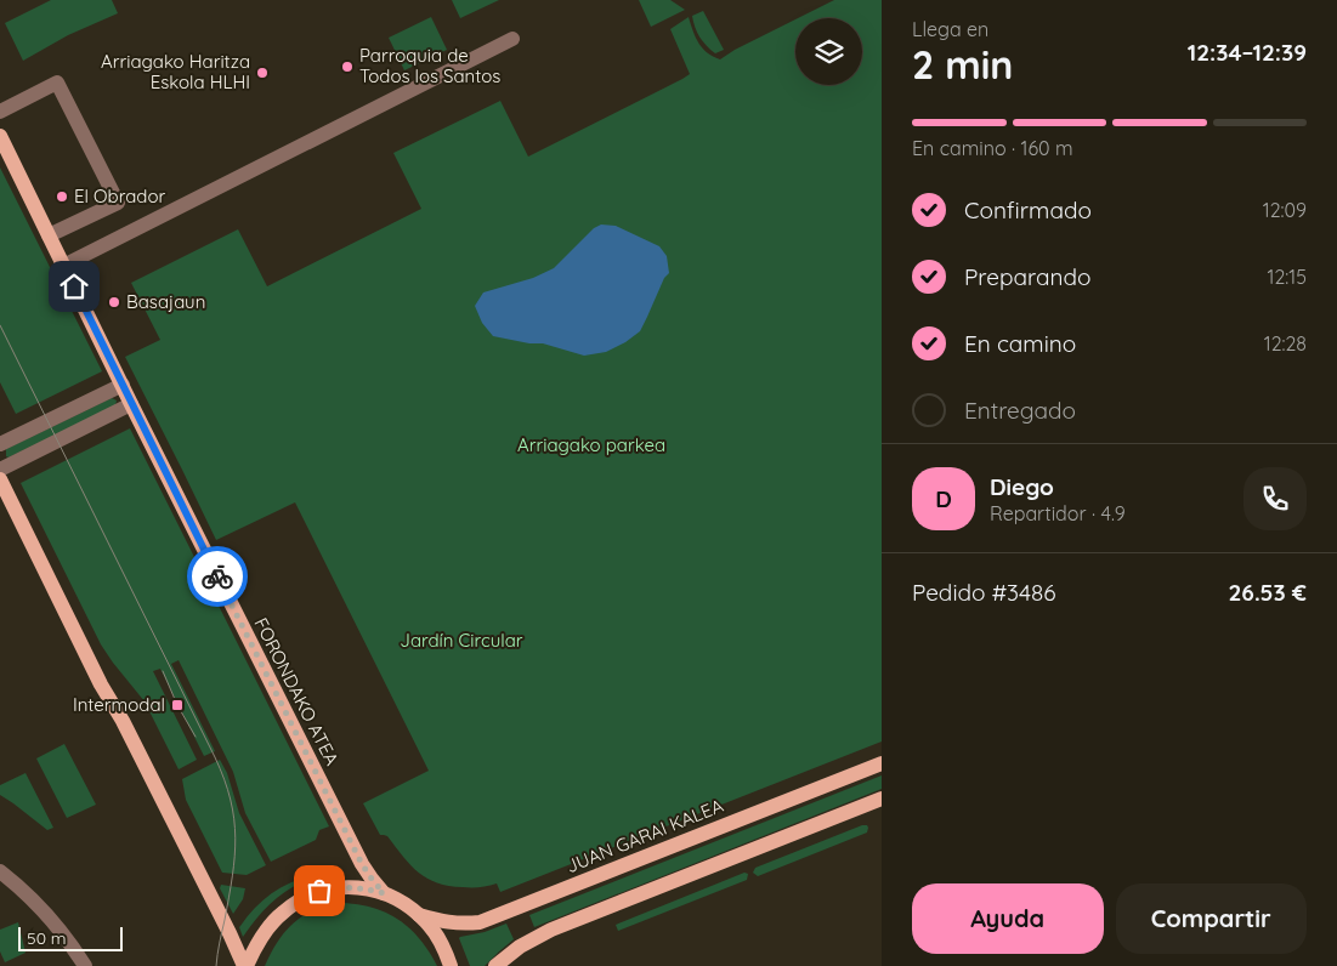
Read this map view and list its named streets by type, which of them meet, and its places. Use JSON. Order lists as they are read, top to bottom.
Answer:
{
  "streets": {
    "main road": ["FORONDAKO ATEA", "JUAN GARAI KALEA"]
  },
  "parks": ["Arriagako parkea", "Jardín Circular"],
  "places": {
    "other": [
      "Parroquia de Todos los Santos",
      "Arriagako Haritza Eskola HLHI",
      "El Obrador",
      "Basajaun"
    ],
    "transit": ["Intermodal"]
  },
  "scale_bar": "50 m",
  "page": {
    "heading": ["2 min", "Llega en", "12:34–12:39"],
    "panel": [
      "Diego",
      "Repartidor · 4.9",
      "Pedido #3486",
      "26.53 €"
    ],
    "bar": "En camino · 160 m",
    "list": [
      ["Confirmado", "12:09"],
      ["Preparando", "12:15"],
      ["En camino", "12:28"],
      "Entregado"
    ],
    "round": "D",
    "buttons": ["Ayuda", "Compartir"],
    "scale": "50 m"
  }
}
